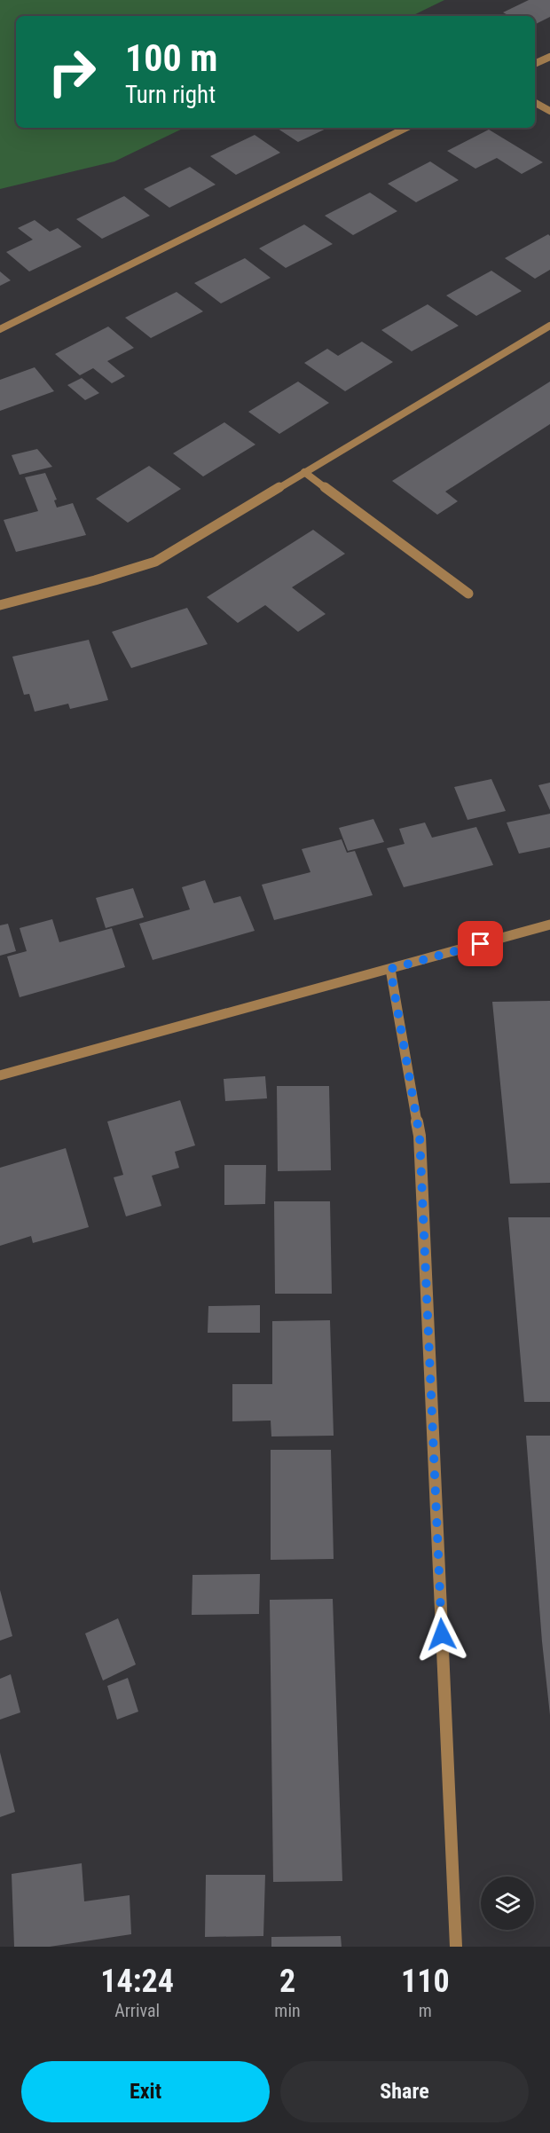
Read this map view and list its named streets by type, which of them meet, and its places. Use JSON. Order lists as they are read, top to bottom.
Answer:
{
  "page": {
    "turn": ["100 m", "Turn right"],
    "eta": [
      "14:24",
      "Arrival",
      "2",
      "min",
      "110",
      "m"
    ],
    "buttons": ["Exit", "Share"]
  }
}
